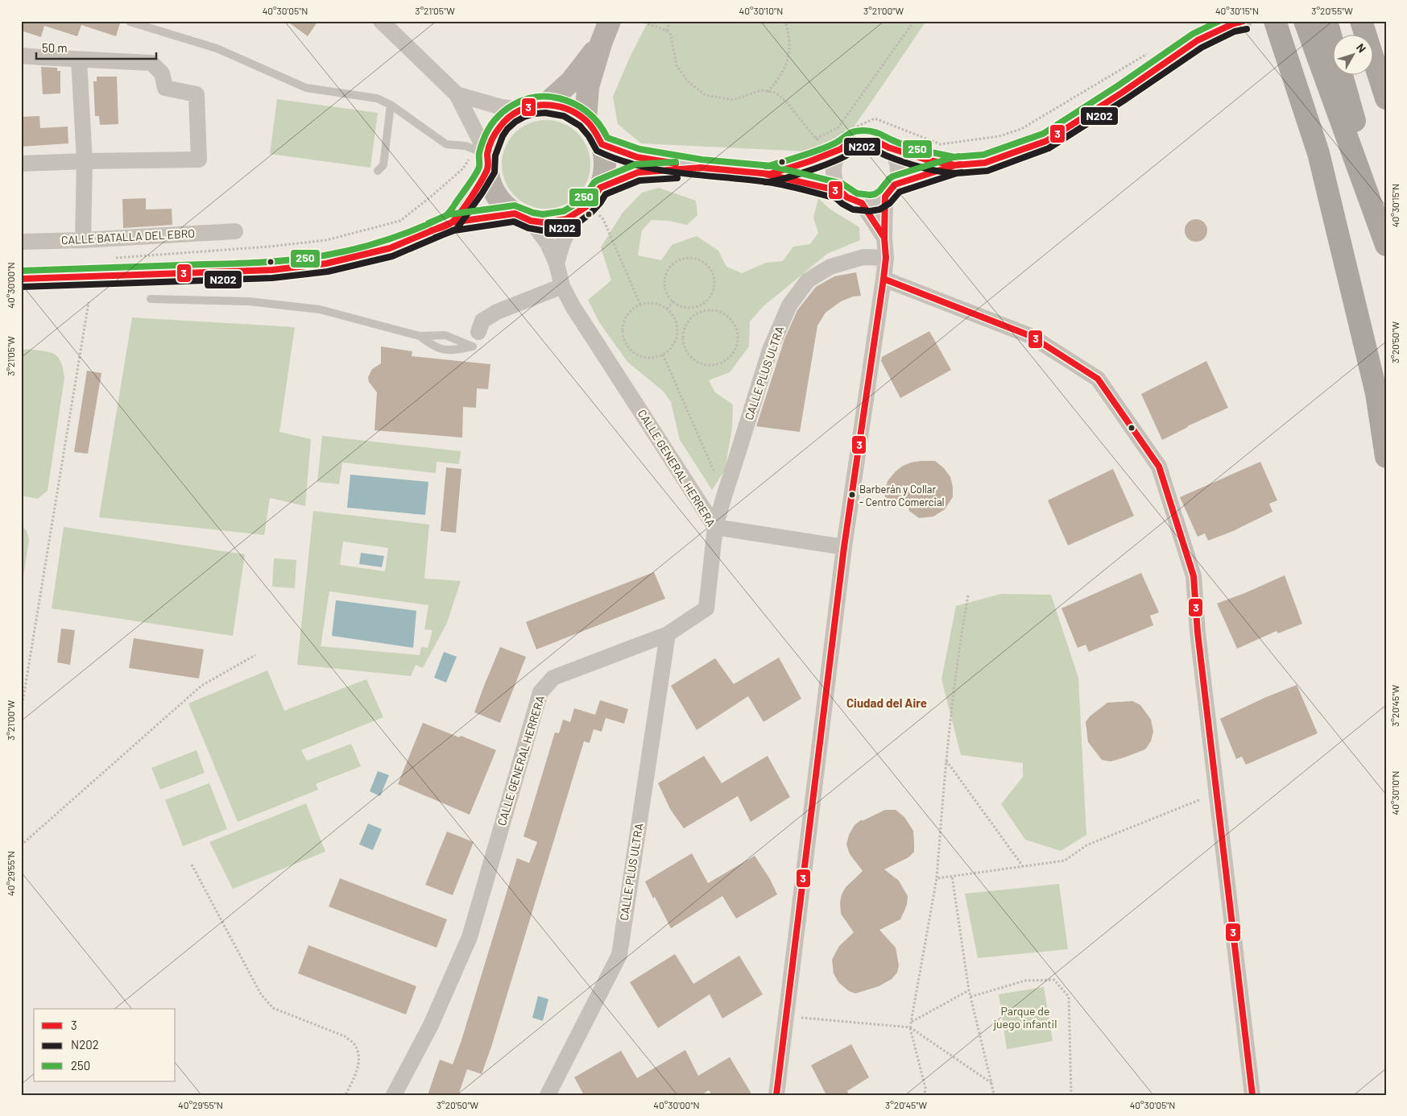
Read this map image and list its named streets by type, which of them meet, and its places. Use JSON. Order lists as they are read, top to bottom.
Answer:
{
  "streets": {
    "street": ["CALLE BATALLA DEL EBRO", "CALLE PLUS ULTRA", "CALLE GENERAL HERRERA"]
  },
  "crossings": [
    ["CALLE PLUS ULTRA", "CALLE GENERAL HERRERA"]
  ],
  "districts": ["Ciudad del Aire"],
  "parks": ["Parque de juego infantil"],
  "places": ["Barberán y Collar - Centro Comercial"],
  "lines": ["transit line 3", "transit line 250", "transit line N202"],
  "legend": ["3", "N202", "250"],
  "scale_bar": "50 m",
  "north": "top right",
  "coordinates": [
    "40°30'05\"N",
    "3°21'05\"W",
    "40°30'10\"N",
    "3°21'00\"W",
    "40°30'15\"N",
    "3°20'55\"W",
    "40°30'00\"N",
    "3°20'50\"W",
    "3°20'45\"W",
    "40°29'55\"N"
  ]
}
